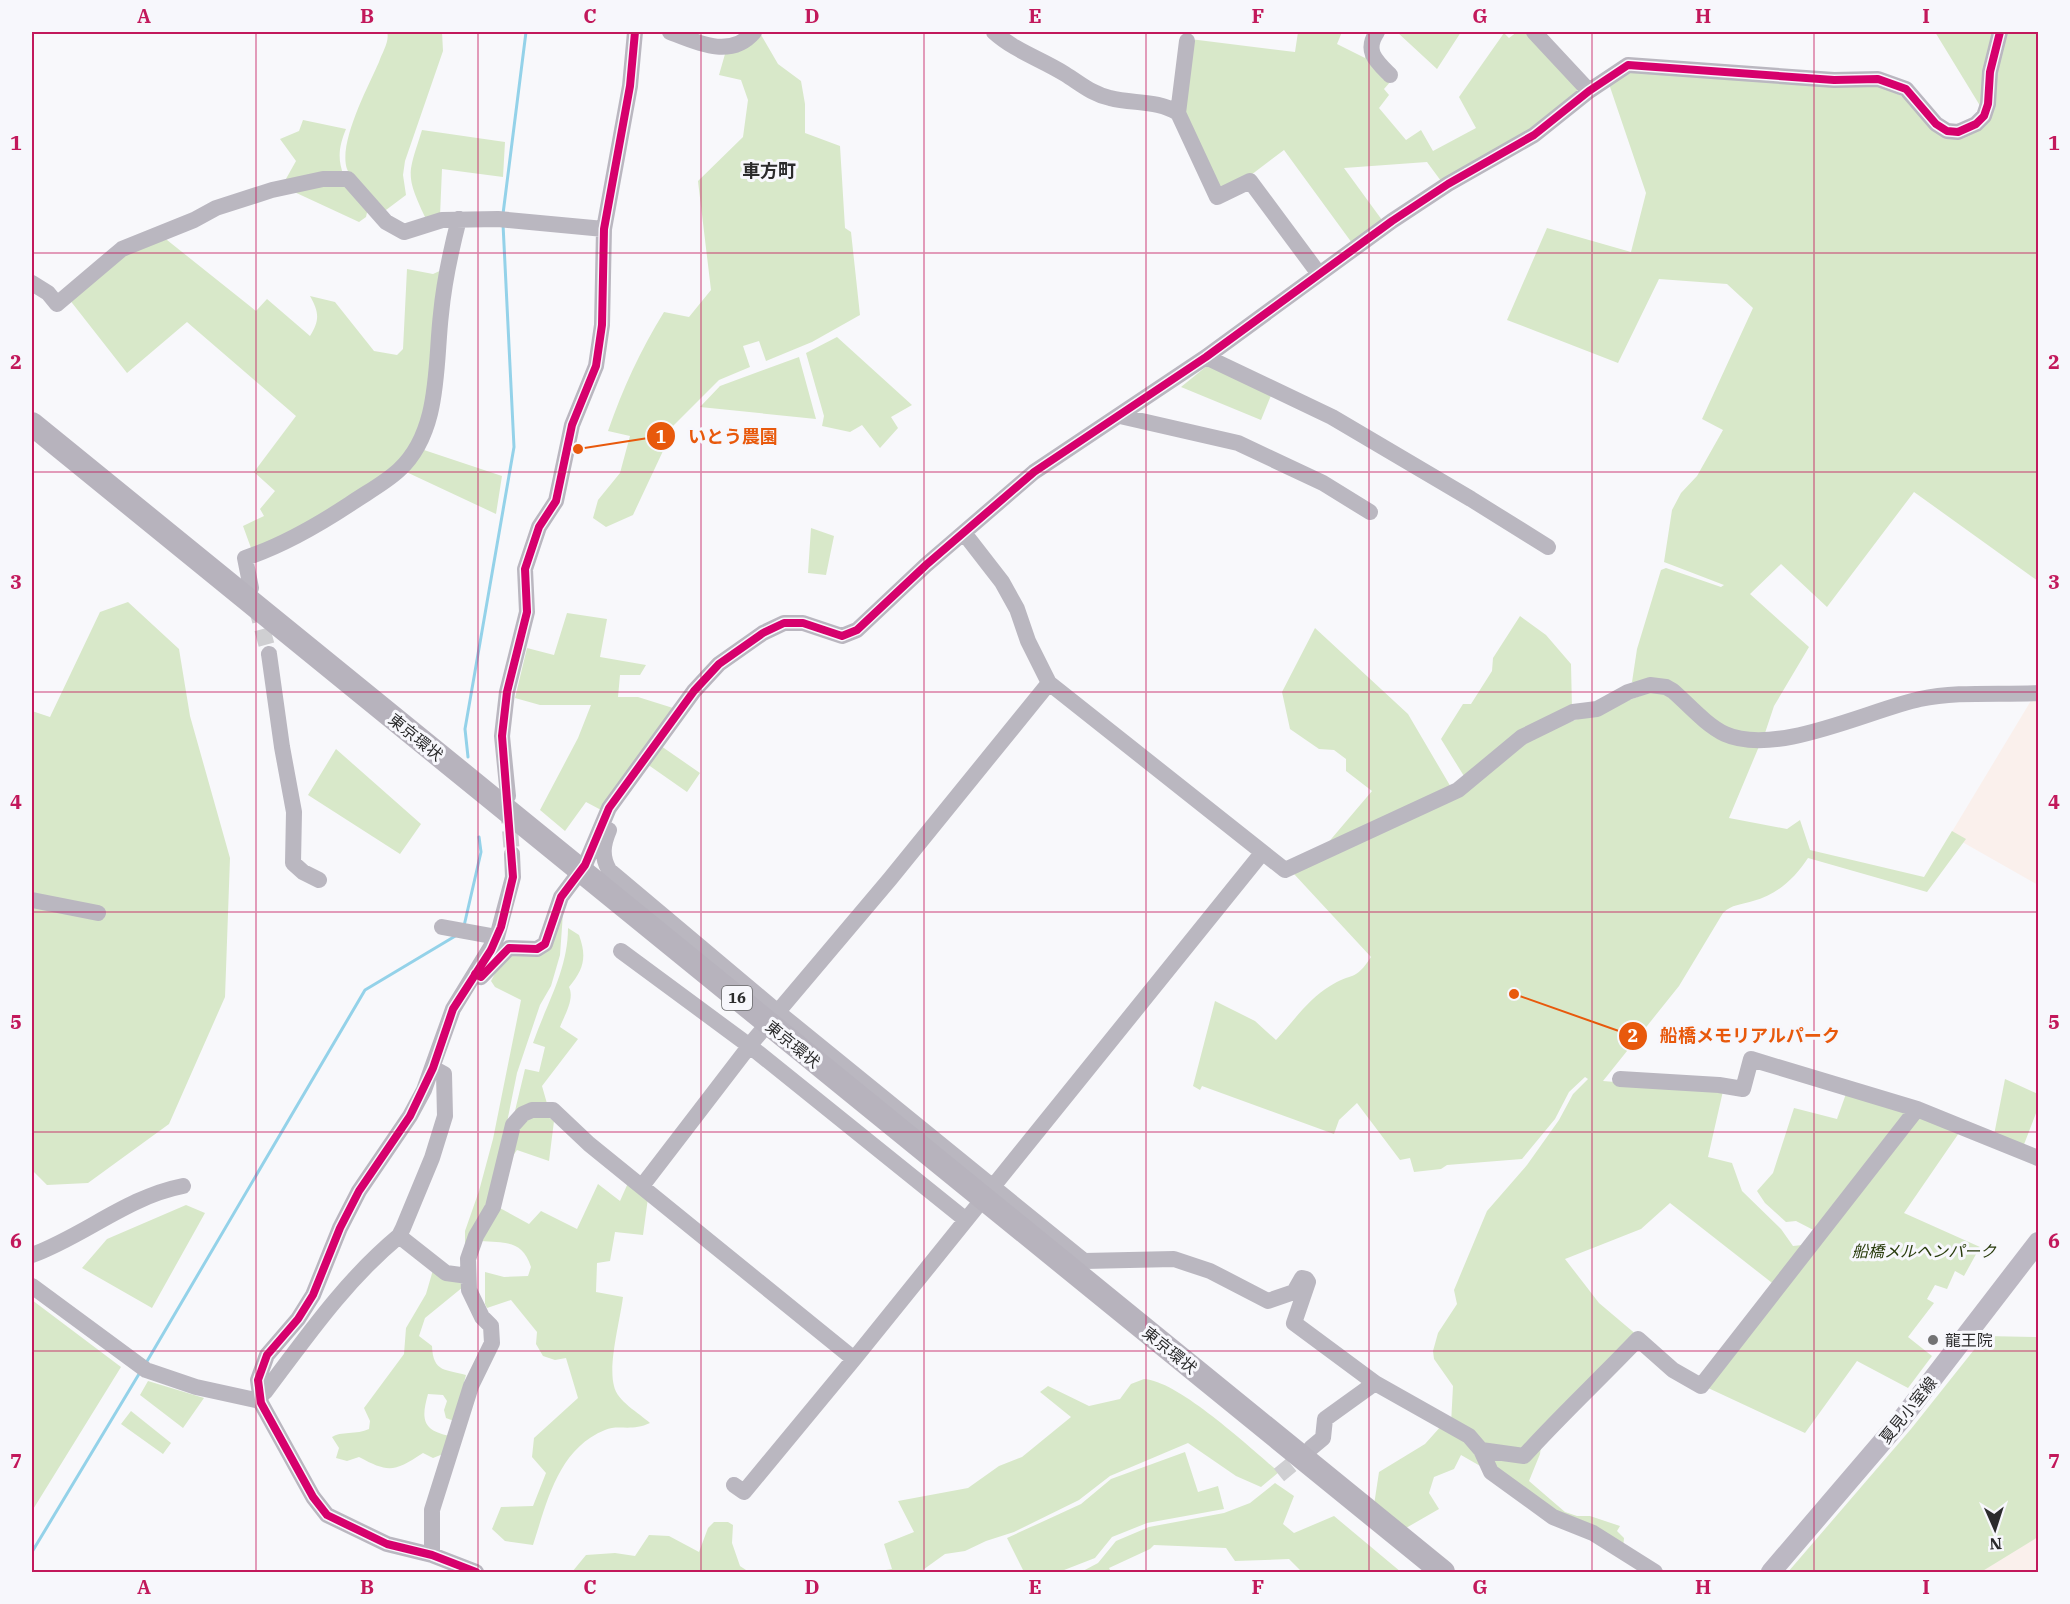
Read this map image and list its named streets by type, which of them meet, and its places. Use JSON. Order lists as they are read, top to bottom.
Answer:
{
  "streets": {
    "highway": ["東京環状", "16"],
    "main road": ["夏見小室線"]
  },
  "districts": ["車方町"],
  "parks": ["船橋メルヘンパーク"],
  "places": ["いとう農園", "船橋メモリアルパーク", "龍王院"],
  "north": "bottom",
  "grid": {
    "columns": [
      "A",
      "B",
      "C",
      "D",
      "E",
      "F",
      "G",
      "H",
      "I"
    ],
    "rows": [
      "1",
      "2",
      "3",
      "4",
      "5",
      "6",
      "7"
    ]
  }
}
